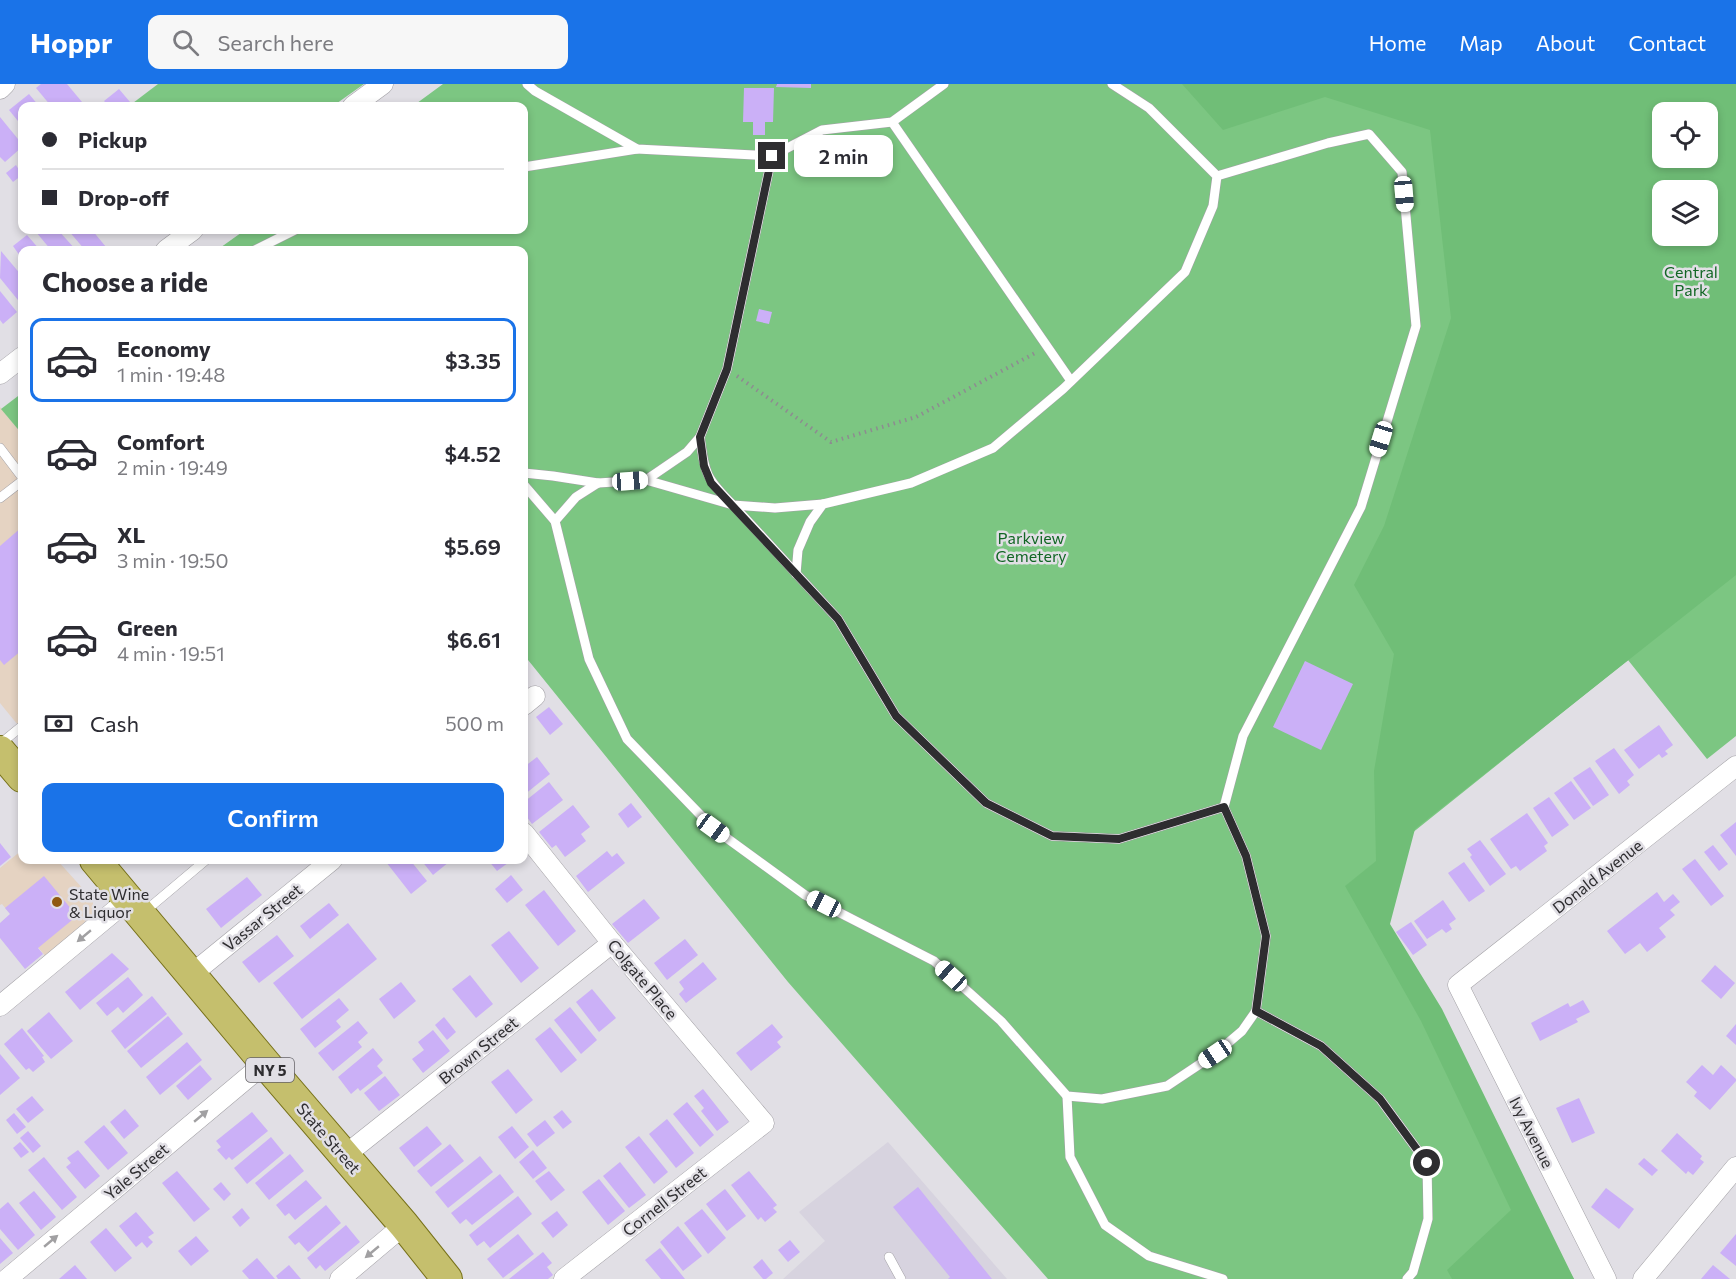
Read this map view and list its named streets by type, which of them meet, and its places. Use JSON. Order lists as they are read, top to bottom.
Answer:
{
  "streets": {
    "main road": ["NY 5", "State Street"],
    "street": [
      "Donald Avenue",
      "Vassar Street",
      "Colgate Place",
      "Brown Street",
      "Ivy Avenue",
      "Yale Street",
      "Cornell Street"
    ]
  },
  "crossings": [
    ["Donald Avenue", "Ivy Avenue"],
    ["Vassar Street", "State Street"],
    ["Colgate Place", "Brown Street"],
    ["Colgate Place", "Cornell Street"],
    ["Brown Street", "State Street"],
    ["State Street", "Yale Street"]
  ],
  "one_way": ["Yale Street"],
  "parks": ["Central Park", "Parkview Cemetery"],
  "places": ["State Wine & Liquor"],
  "page": {
    "header": "Hoppr",
    "search": "Search here",
    "nav": [
      "Home",
      "Map",
      "About",
      "Contact"
    ],
    "banner": ["Pickup", "Drop-off"],
    "bubble": "2 min",
    "heading": "Choose a ride",
    "list": [
      {
        "name": "Economy",
        "note": "1 min · 19:48",
        "value": "$3.35"
      },
      {
        "name": "Comfort",
        "note": "2 min · 19:49",
        "value": "$4.52"
      },
      {
        "name": "XL",
        "note": "3 min · 19:50",
        "value": "$5.69"
      },
      {
        "name": "Green",
        "note": "4 min · 19:51",
        "value": "$6.61"
      }
    ],
    "pay": ["Cash", "500 m"],
    "buttons": "Confirm"
  }
}
